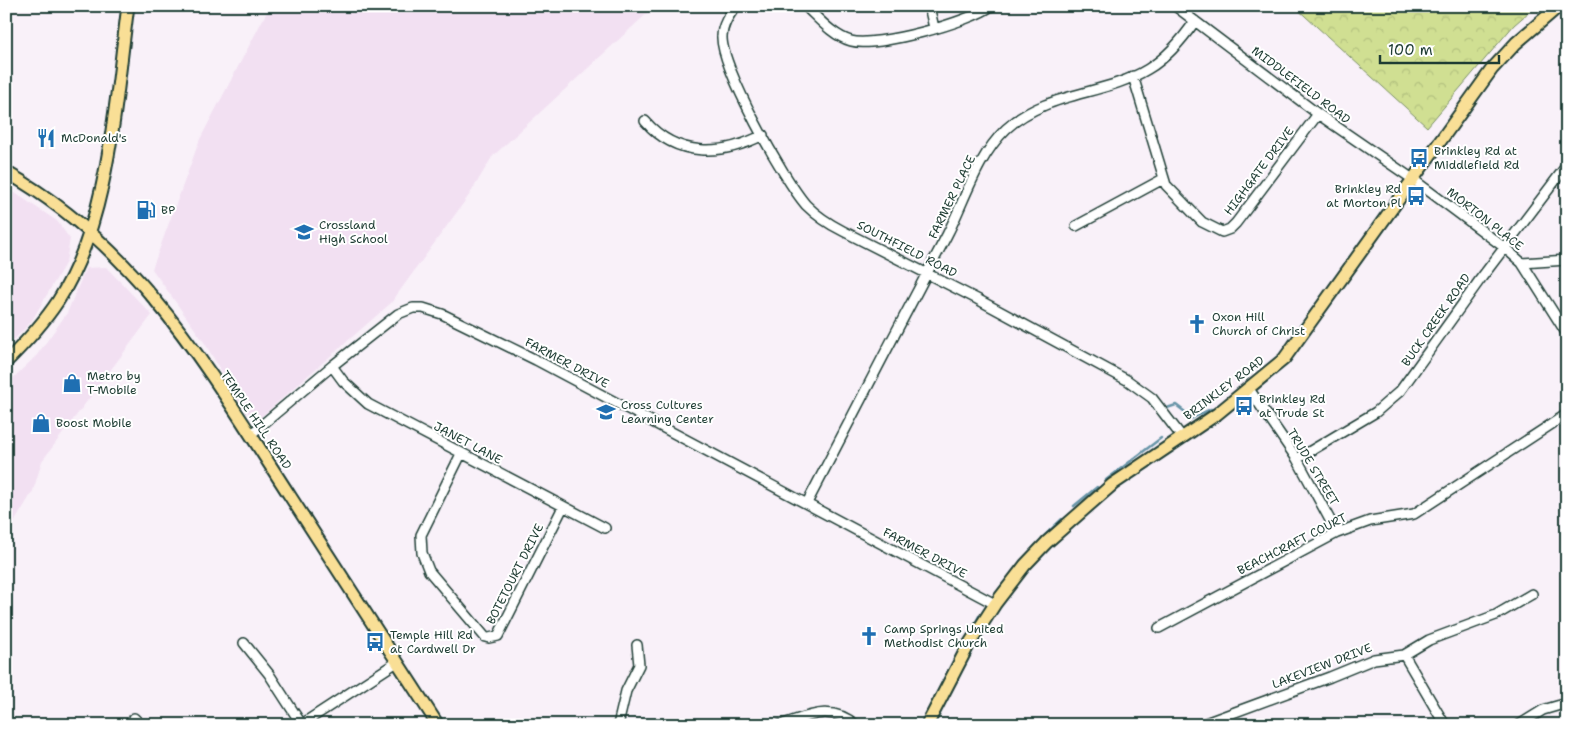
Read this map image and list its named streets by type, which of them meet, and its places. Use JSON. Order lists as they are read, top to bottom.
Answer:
{
  "streets": {
    "main road": ["BRINKLEY ROAD", "TEMPLE HILL ROAD"],
    "street": [
      "MIDDLEFIELD ROAD",
      "HIGHGATE DRIVE",
      "FARMER PLACE",
      "MORTON PLACE",
      "SOUTHFIELD ROAD",
      "BUCK CREEK ROAD",
      "FARMER DRIVE",
      "JANET LANE",
      "TRUDE STREET",
      "BEACHCRAFT COURT",
      "BOTETOURT DRIVE",
      "LAKEVIEW DRIVE"
    ]
  },
  "crossings": [
    ["MIDDLEFIELD ROAD", "HIGHGATE DRIVE"],
    ["MIDDLEFIELD ROAD", "FARMER PLACE"],
    ["MIDDLEFIELD ROAD", "MORTON PLACE"],
    ["MIDDLEFIELD ROAD", "BRINKLEY ROAD"],
    ["HIGHGATE DRIVE", "FARMER PLACE"],
    ["FARMER PLACE", "SOUTHFIELD ROAD"],
    ["FARMER PLACE", "FARMER DRIVE"],
    ["MORTON PLACE", "BUCK CREEK ROAD"],
    ["MORTON PLACE", "BRINKLEY ROAD"],
    ["SOUTHFIELD ROAD", "BRINKLEY ROAD"],
    ["BUCK CREEK ROAD", "TRUDE STREET"],
    ["FARMER DRIVE", "BRINKLEY ROAD"],
    ["FARMER DRIVE", "TEMPLE HILL ROAD"],
    ["FARMER DRIVE", "JANET LANE"],
    ["BRINKLEY ROAD", "TRUDE STREET"],
    ["JANET LANE", "BOTETOURT DRIVE"],
    ["TRUDE STREET", "BEACHCRAFT COURT"]
  ],
  "places": {
    "restaurant": ["McDonald's"],
    "bus stop": [
      "Brinkley Rd at Middlefield Rd",
      "Brinkley Rd at Morton Pl",
      "Brinkley Rd at Trude St",
      "Temple Hill Rd at Cardwell Dr"
    ],
    "fuel station": ["BP"],
    "school or university": ["Crossland High School", "Cross Cultures Learning Center"],
    "church": ["Oxon Hill Church of Christ", "Camp Springs United Methodist Church"],
    "shop": ["Metro by T-Mobile", "Boost Mobile"]
  },
  "scale_bar": "100 m"
}
